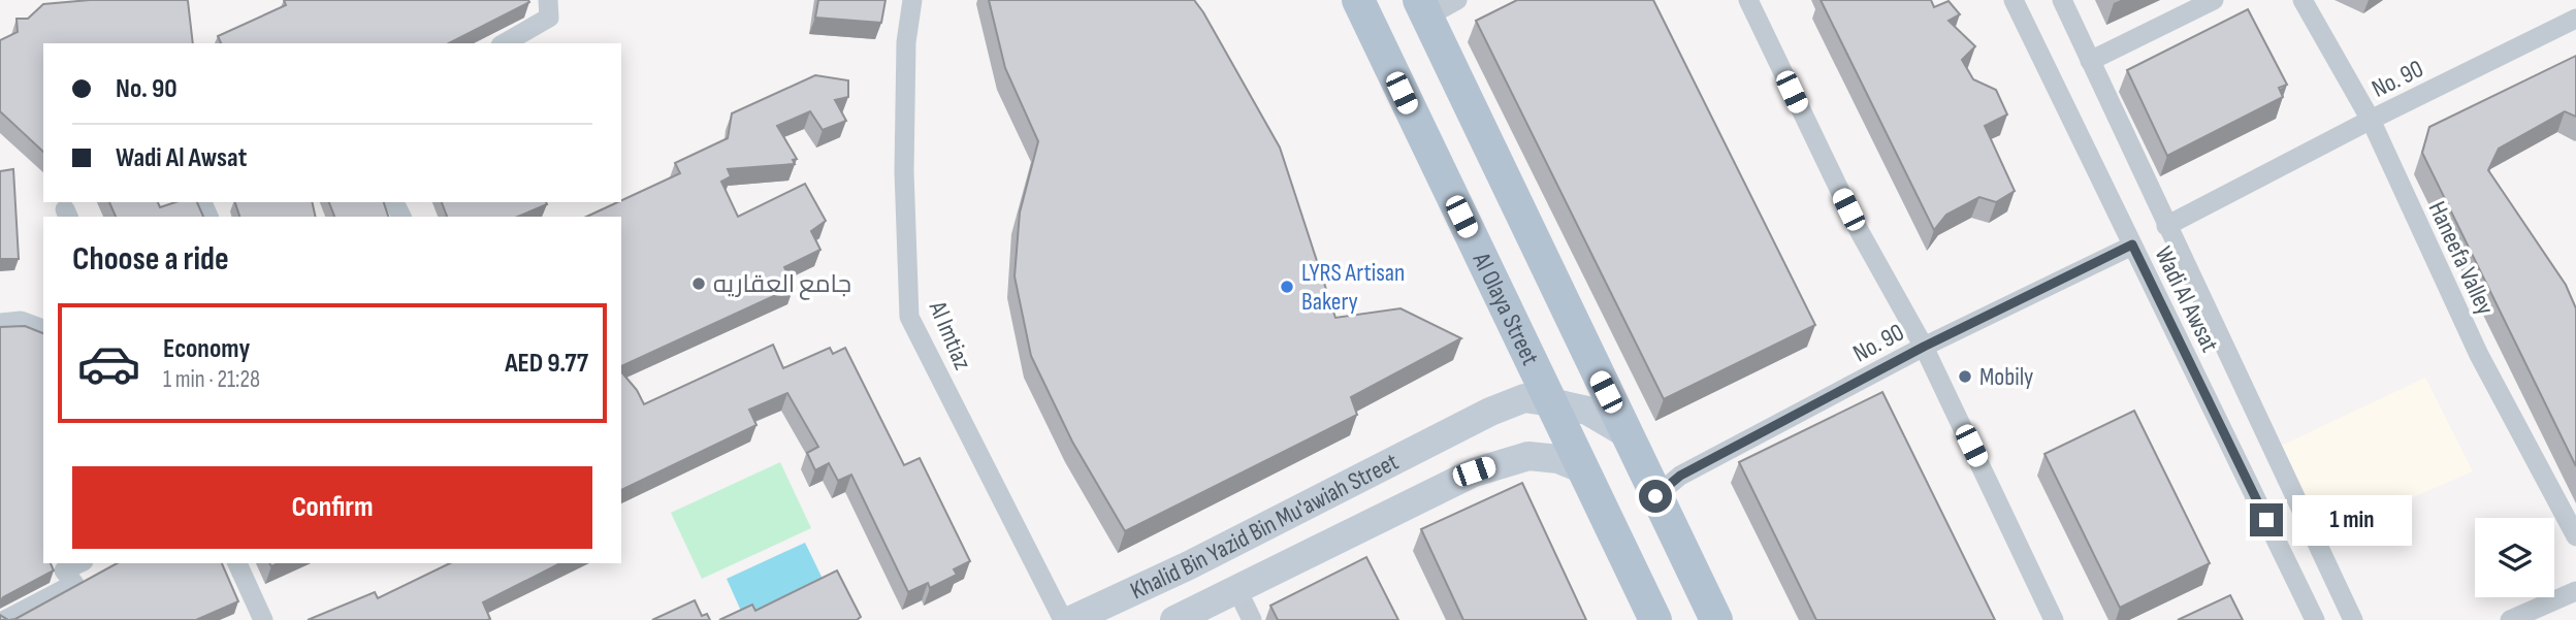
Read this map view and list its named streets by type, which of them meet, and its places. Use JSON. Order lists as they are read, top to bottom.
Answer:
{
  "streets": {
    "main road": ["Al Olaya Street", "Khalid Bin Yazid Bin Mu'awiah Street"],
    "street": [
      "No. 90",
      "Haneefa Valley",
      "Wadi Al Awsat",
      "Al Imtiaz"
    ]
  },
  "crossings": [
    ["No. 90", "Haneefa Valley"],
    ["No. 90", "Wadi Al Awsat"],
    ["Al Olaya Street", "Khalid Bin Yazid Bin Mu'awiah Street"]
  ],
  "places": ["جامع العقاريه", "LYRS Artisan Bakery", "Mobily"],
  "page": {
    "banner": ["No. 90", "Wadi Al Awsat"],
    "heading": "Choose a ride",
    "list": [
      {
        "name": "Economy",
        "note": "1 min · 21:28",
        "value": "AED 9.77"
      }
    ],
    "buttons": "Confirm",
    "bubble": "1 min"
  }
}
